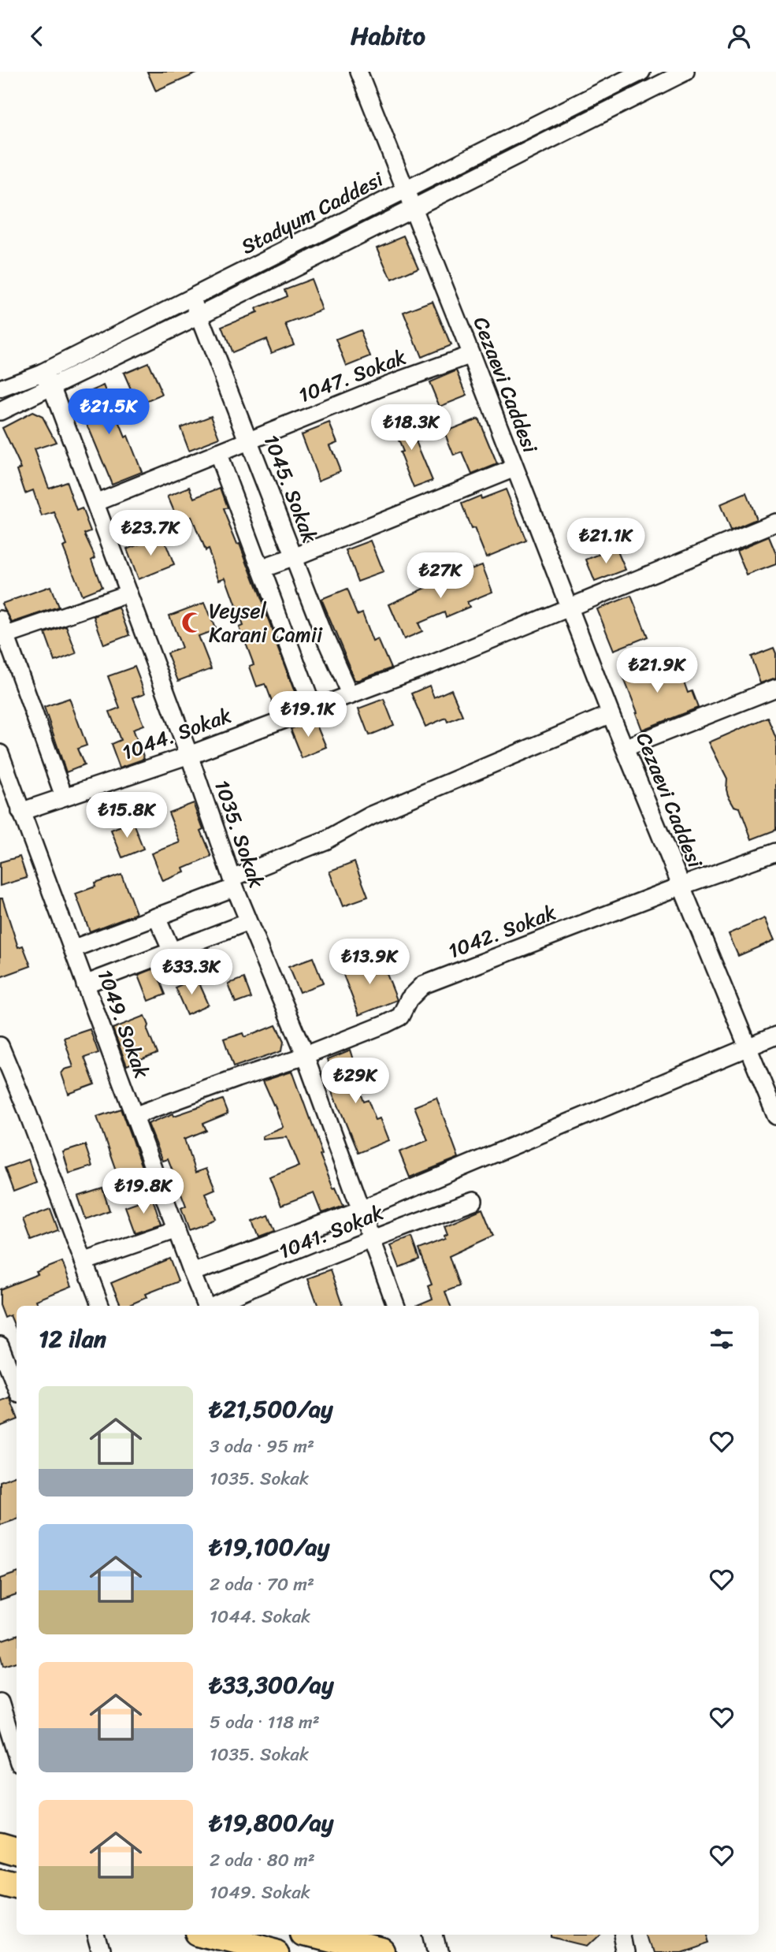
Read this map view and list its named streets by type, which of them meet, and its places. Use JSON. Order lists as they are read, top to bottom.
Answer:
{
  "streets": {
    "street": [
      "Stadyum Caddesi",
      "1047. Sokak",
      "Cezaevi Caddesi",
      "1045. Sokak",
      "1044. Sokak",
      "1035. Sokak",
      "1042. Sokak",
      "1049. Sokak",
      "1041. Sokak"
    ]
  },
  "crossings": [
    ["Stadyum Caddesi", "Cezaevi Caddesi"],
    ["Stadyum Caddesi", "1045. Sokak"],
    ["Stadyum Caddesi", "1035. Sokak"],
    ["1047. Sokak", "Cezaevi Caddesi"],
    ["1047. Sokak", "1045. Sokak"],
    ["1047. Sokak", "1035. Sokak"],
    ["Cezaevi Caddesi", "1044. Sokak"],
    ["Cezaevi Caddesi", "1042. Sokak"],
    ["1045. Sokak", "1044. Sokak"],
    ["1044. Sokak", "1035. Sokak"],
    ["1044. Sokak", "1049. Sokak"],
    ["1035. Sokak", "1042. Sokak"],
    ["1035. Sokak", "1041. Sokak"],
    ["1042. Sokak", "1049. Sokak"]
  ],
  "places": {
    "mosque": ["Veysel Karani Camii"]
  },
  "page": {
    "header": "Habito",
    "price": [
      "₺21.5K",
      "₺18.3K",
      "₺23.7K",
      "₺21.1K",
      "₺27K",
      "₺21.9K",
      "₺19.1K",
      "₺15.8K",
      "₺13.9K",
      "₺33.3K",
      "₺29K",
      "₺19.8K"
    ],
    "heading": "12 ilan",
    "list": [
      {
        "name": "₺21,500/ay",
        "note": "3 oda · 95 m² · 1035. Sokak"
      },
      {
        "name": "₺19,100/ay",
        "note": "2 oda · 70 m² · 1044. Sokak"
      },
      {
        "name": "₺33,300/ay",
        "note": "5 oda · 118 m² · 1035. Sokak"
      },
      {
        "name": "₺19,800/ay",
        "note": "2 oda · 80 m² · 1049. Sokak"
      }
    ]
  }
}
